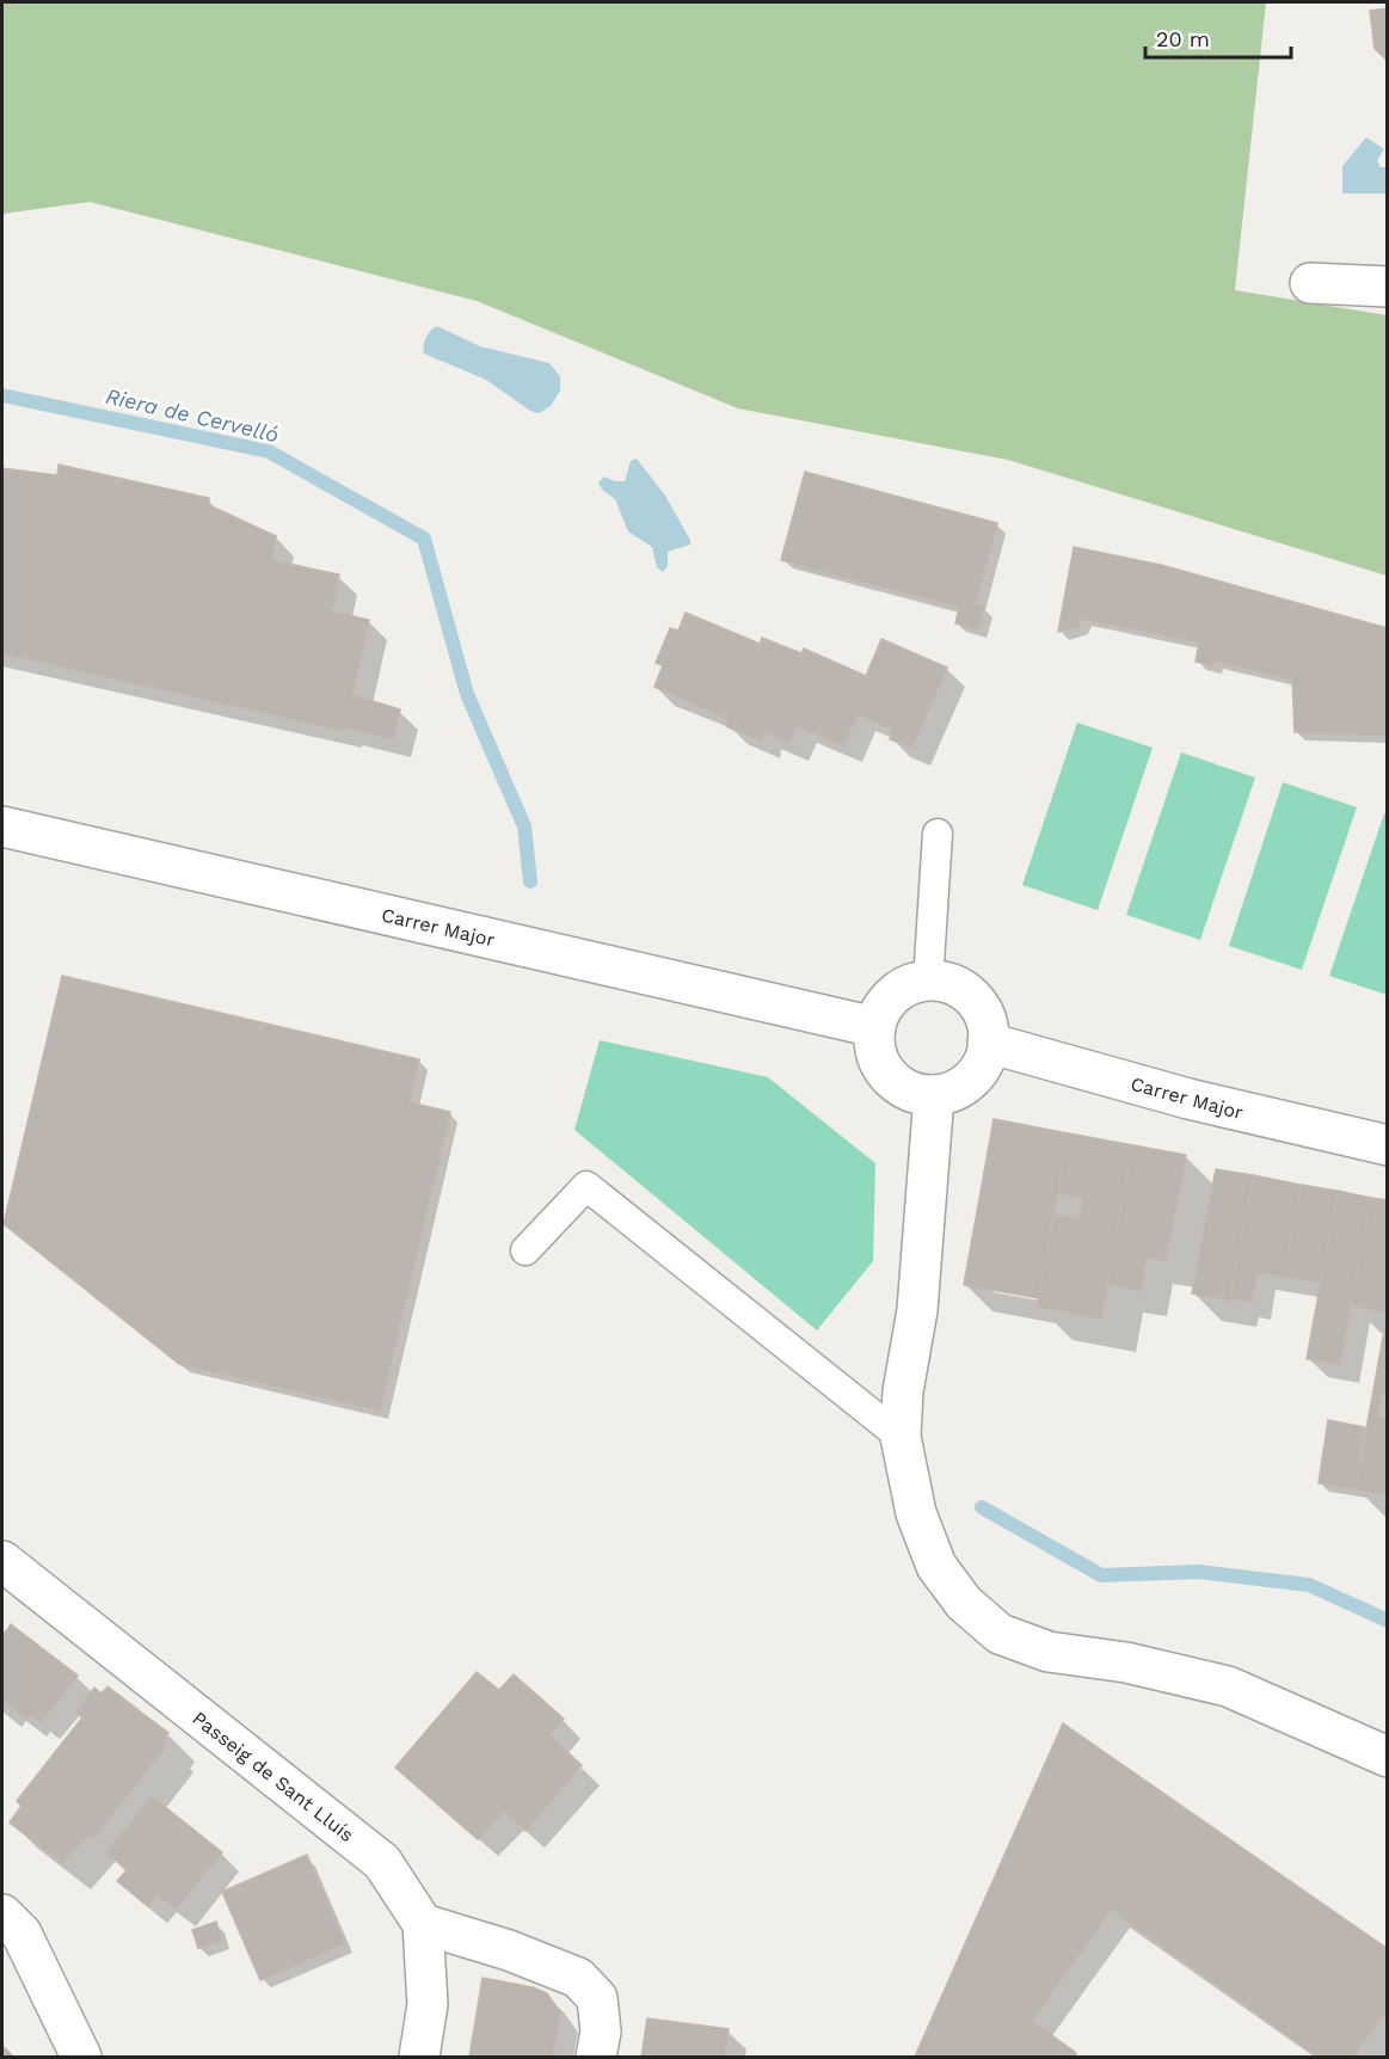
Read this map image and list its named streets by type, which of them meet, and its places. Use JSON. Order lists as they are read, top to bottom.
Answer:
{
  "streets": {
    "street": ["Carrer Major", "Passeig de Sant Lluís"]
  },
  "water": ["Riera de Cervelló"],
  "scale_bar": "20 m"
}
